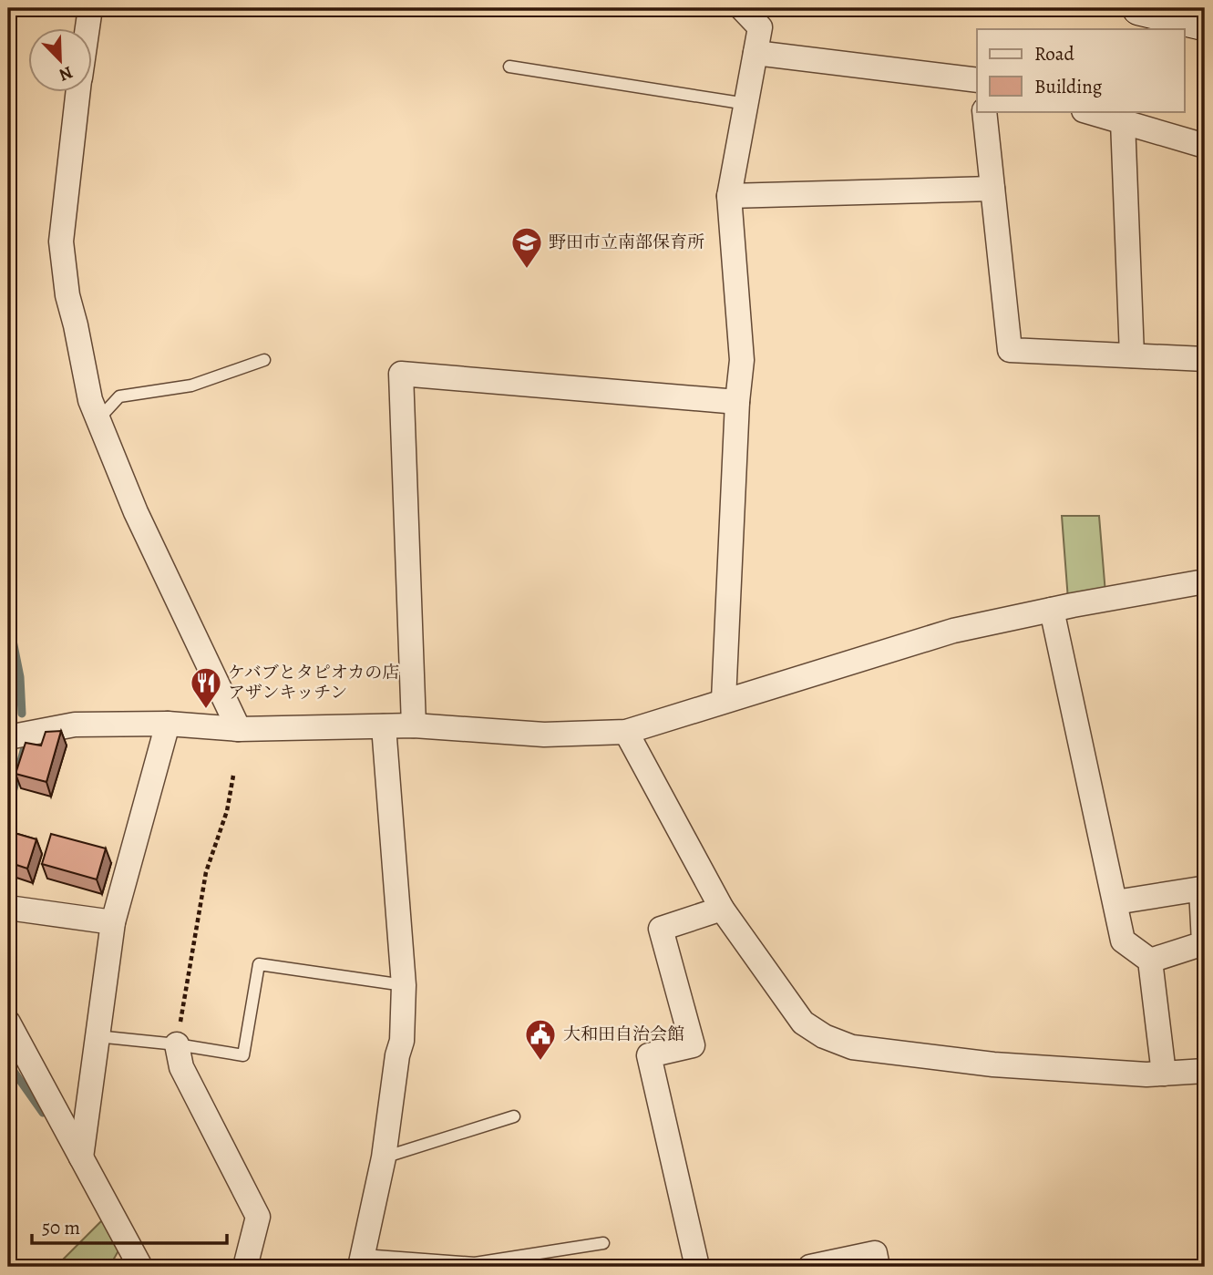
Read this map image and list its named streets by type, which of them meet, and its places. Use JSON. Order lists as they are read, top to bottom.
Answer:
{
  "places": {
    "school or university": ["野田市立南部保育所"],
    "restaurant": ["ケバブとタピオカの店 アザンキッチン"],
    "public building": ["大和田自治会館"]
  },
  "legend": ["Road", "Building"],
  "scale_bar": "50 m",
  "north": "bottom right"
}
